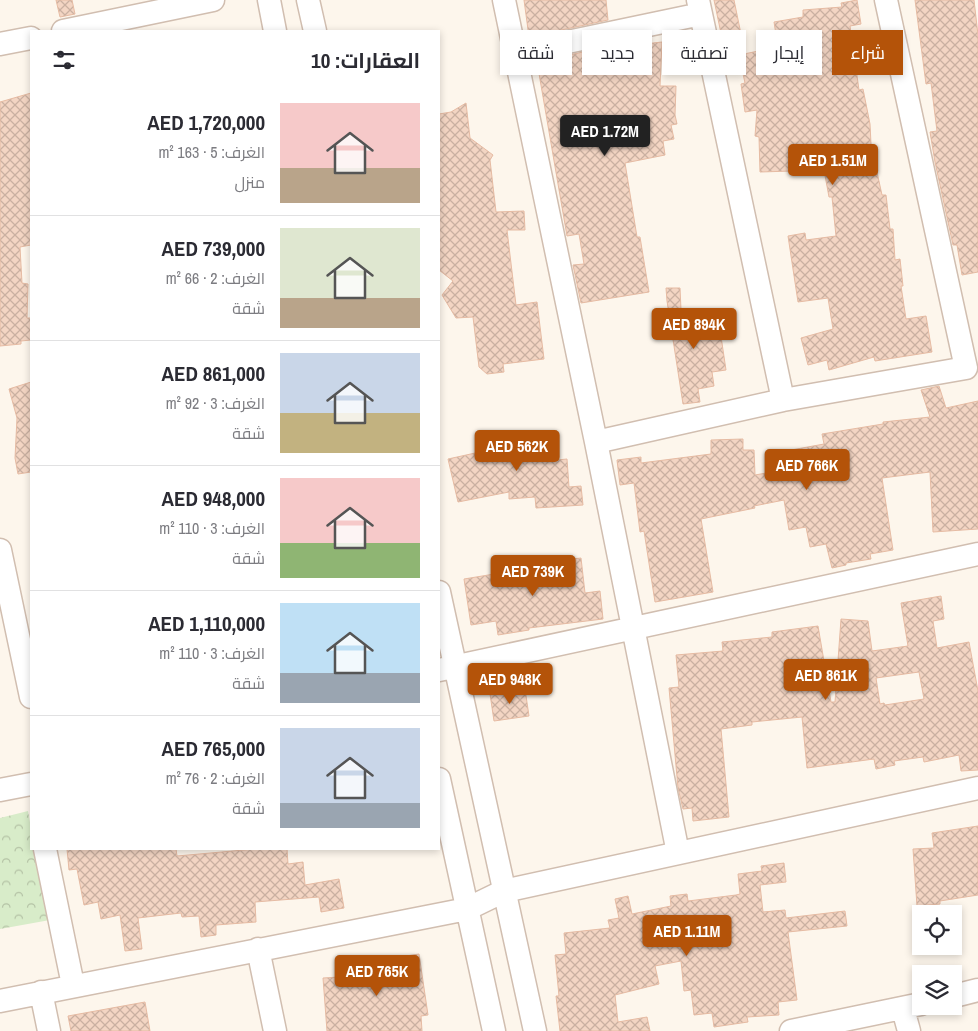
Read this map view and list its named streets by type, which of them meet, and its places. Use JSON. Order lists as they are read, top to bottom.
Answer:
{
  "page": {
    "chip": [
      "شراء",
      "إيجار",
      "تصفية",
      "جديد",
      "شقة"
    ],
    "heading": "العقارات: 10",
    "list": [
      {
        "name": "AED 1,720,000",
        "note": "الغرف: 5 · 163 m² · منزل"
      },
      {
        "name": "AED 739,000",
        "note": "الغرف: 2 · 66 m² · شقة"
      },
      {
        "name": "AED 861,000",
        "note": "الغرف: 3 · 92 m² · شقة"
      },
      {
        "name": "AED 948,000",
        "note": "الغرف: 3 · 110 m² · شقة"
      },
      {
        "name": "AED 1,110,000",
        "note": "الغرف: 3 · 110 m² · شقة"
      },
      {
        "name": "AED 765,000",
        "note": "الغرف: 2 · 76 m² · شقة"
      }
    ],
    "price": [
      "AED 1.72M",
      "AED 1.51M",
      "AED 894K",
      "AED 562K",
      "AED 766K",
      "AED 739K",
      "AED 861K",
      "AED 948K",
      "AED 1.11M",
      "AED 765K"
    ]
  }
}
